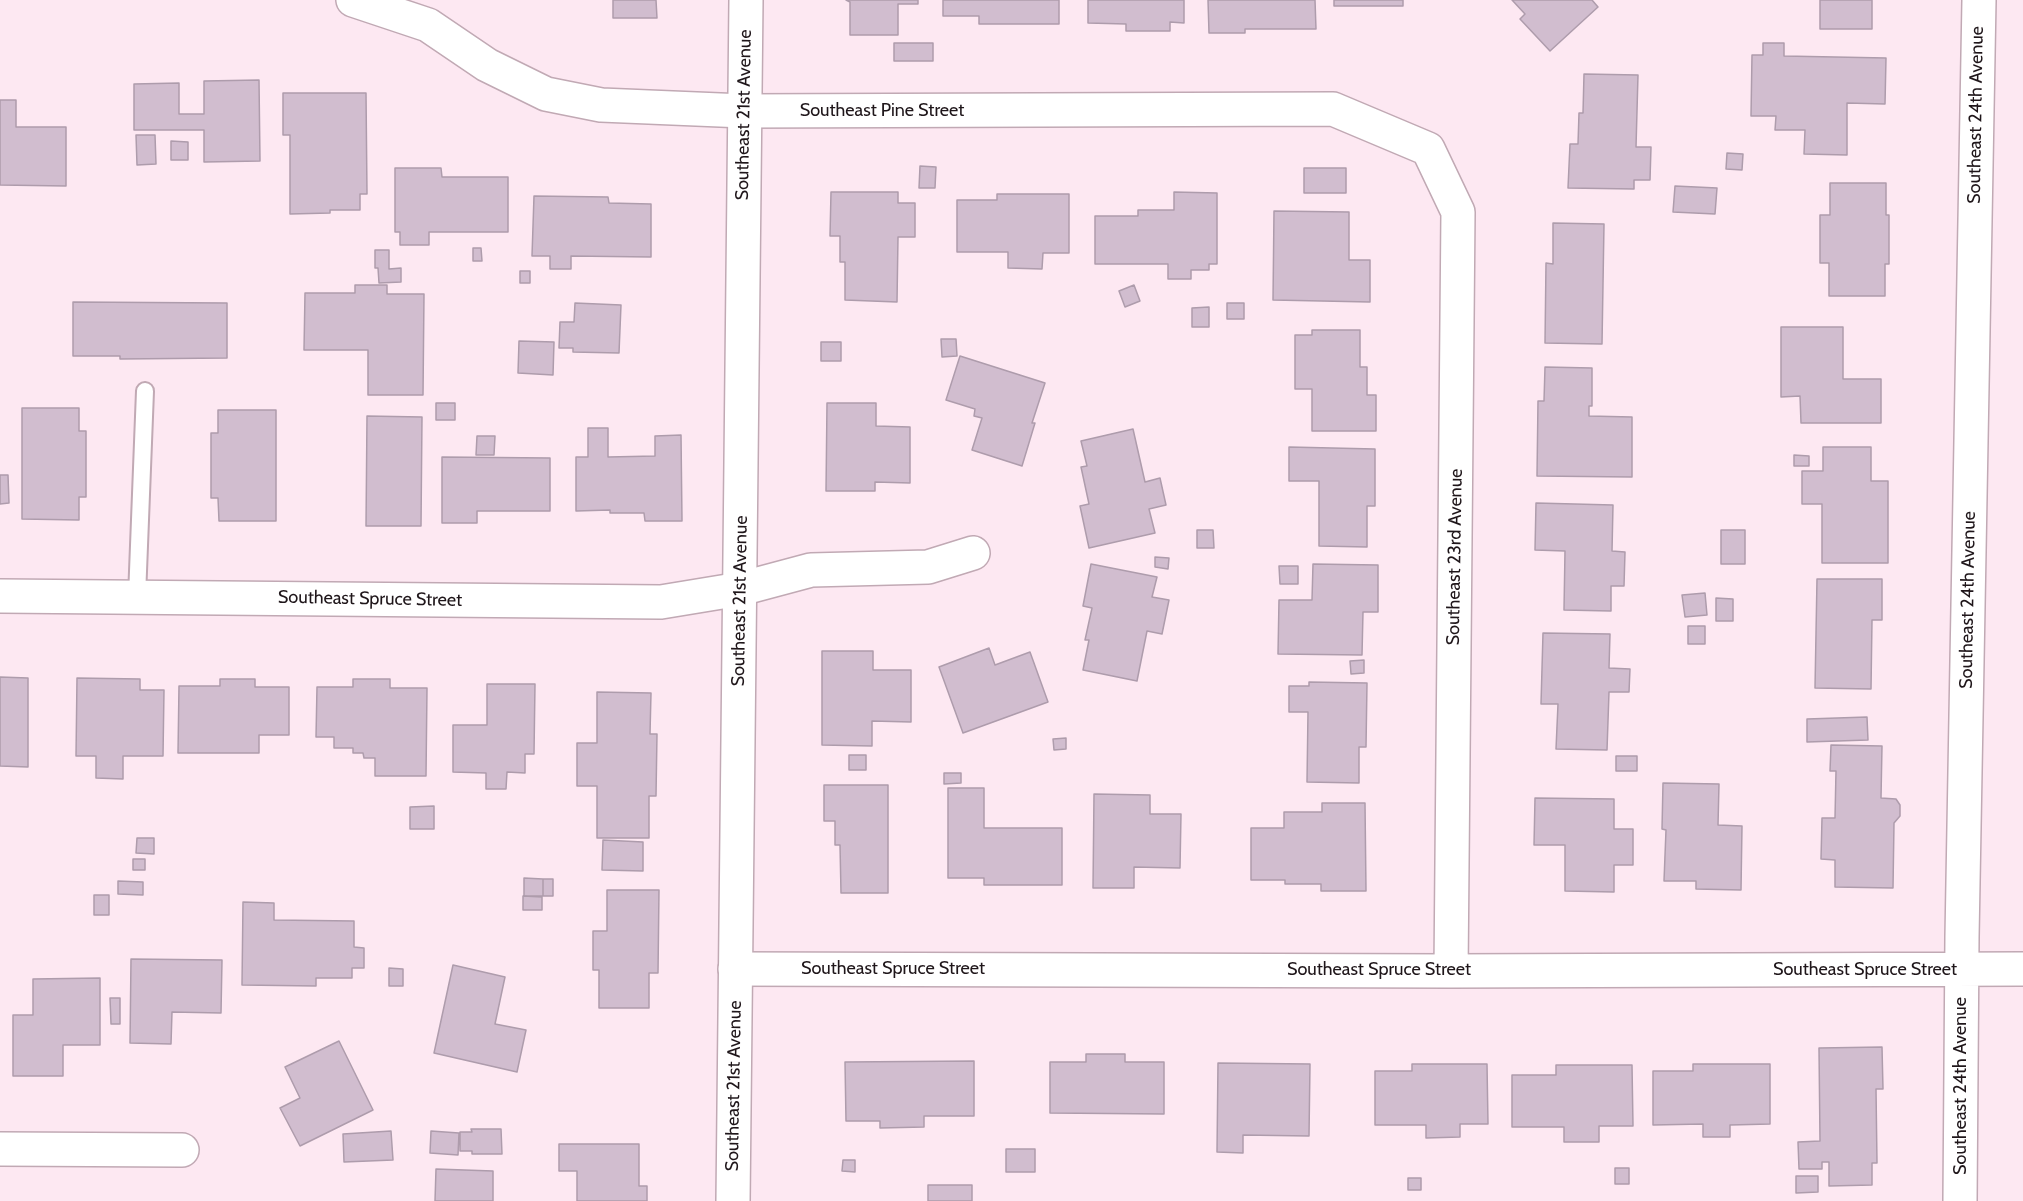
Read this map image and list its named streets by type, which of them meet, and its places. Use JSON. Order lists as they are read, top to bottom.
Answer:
{
  "streets": {
    "street": [
      "Southeast Pine Street",
      "Southeast 21st Avenue",
      "Southeast 24th Avenue",
      "Southeast 23rd Avenue",
      "Southeast Spruce Street"
    ]
  },
  "crossings": [
    ["Southeast Pine Street", "Southeast 21st Avenue"],
    ["Southeast Pine Street", "Southeast 23rd Avenue"],
    ["Southeast 21st Avenue", "Southeast Spruce Street"],
    ["Southeast 24th Avenue", "Southeast Spruce Street"],
    ["Southeast 23rd Avenue", "Southeast Spruce Street"]
  ]
}
